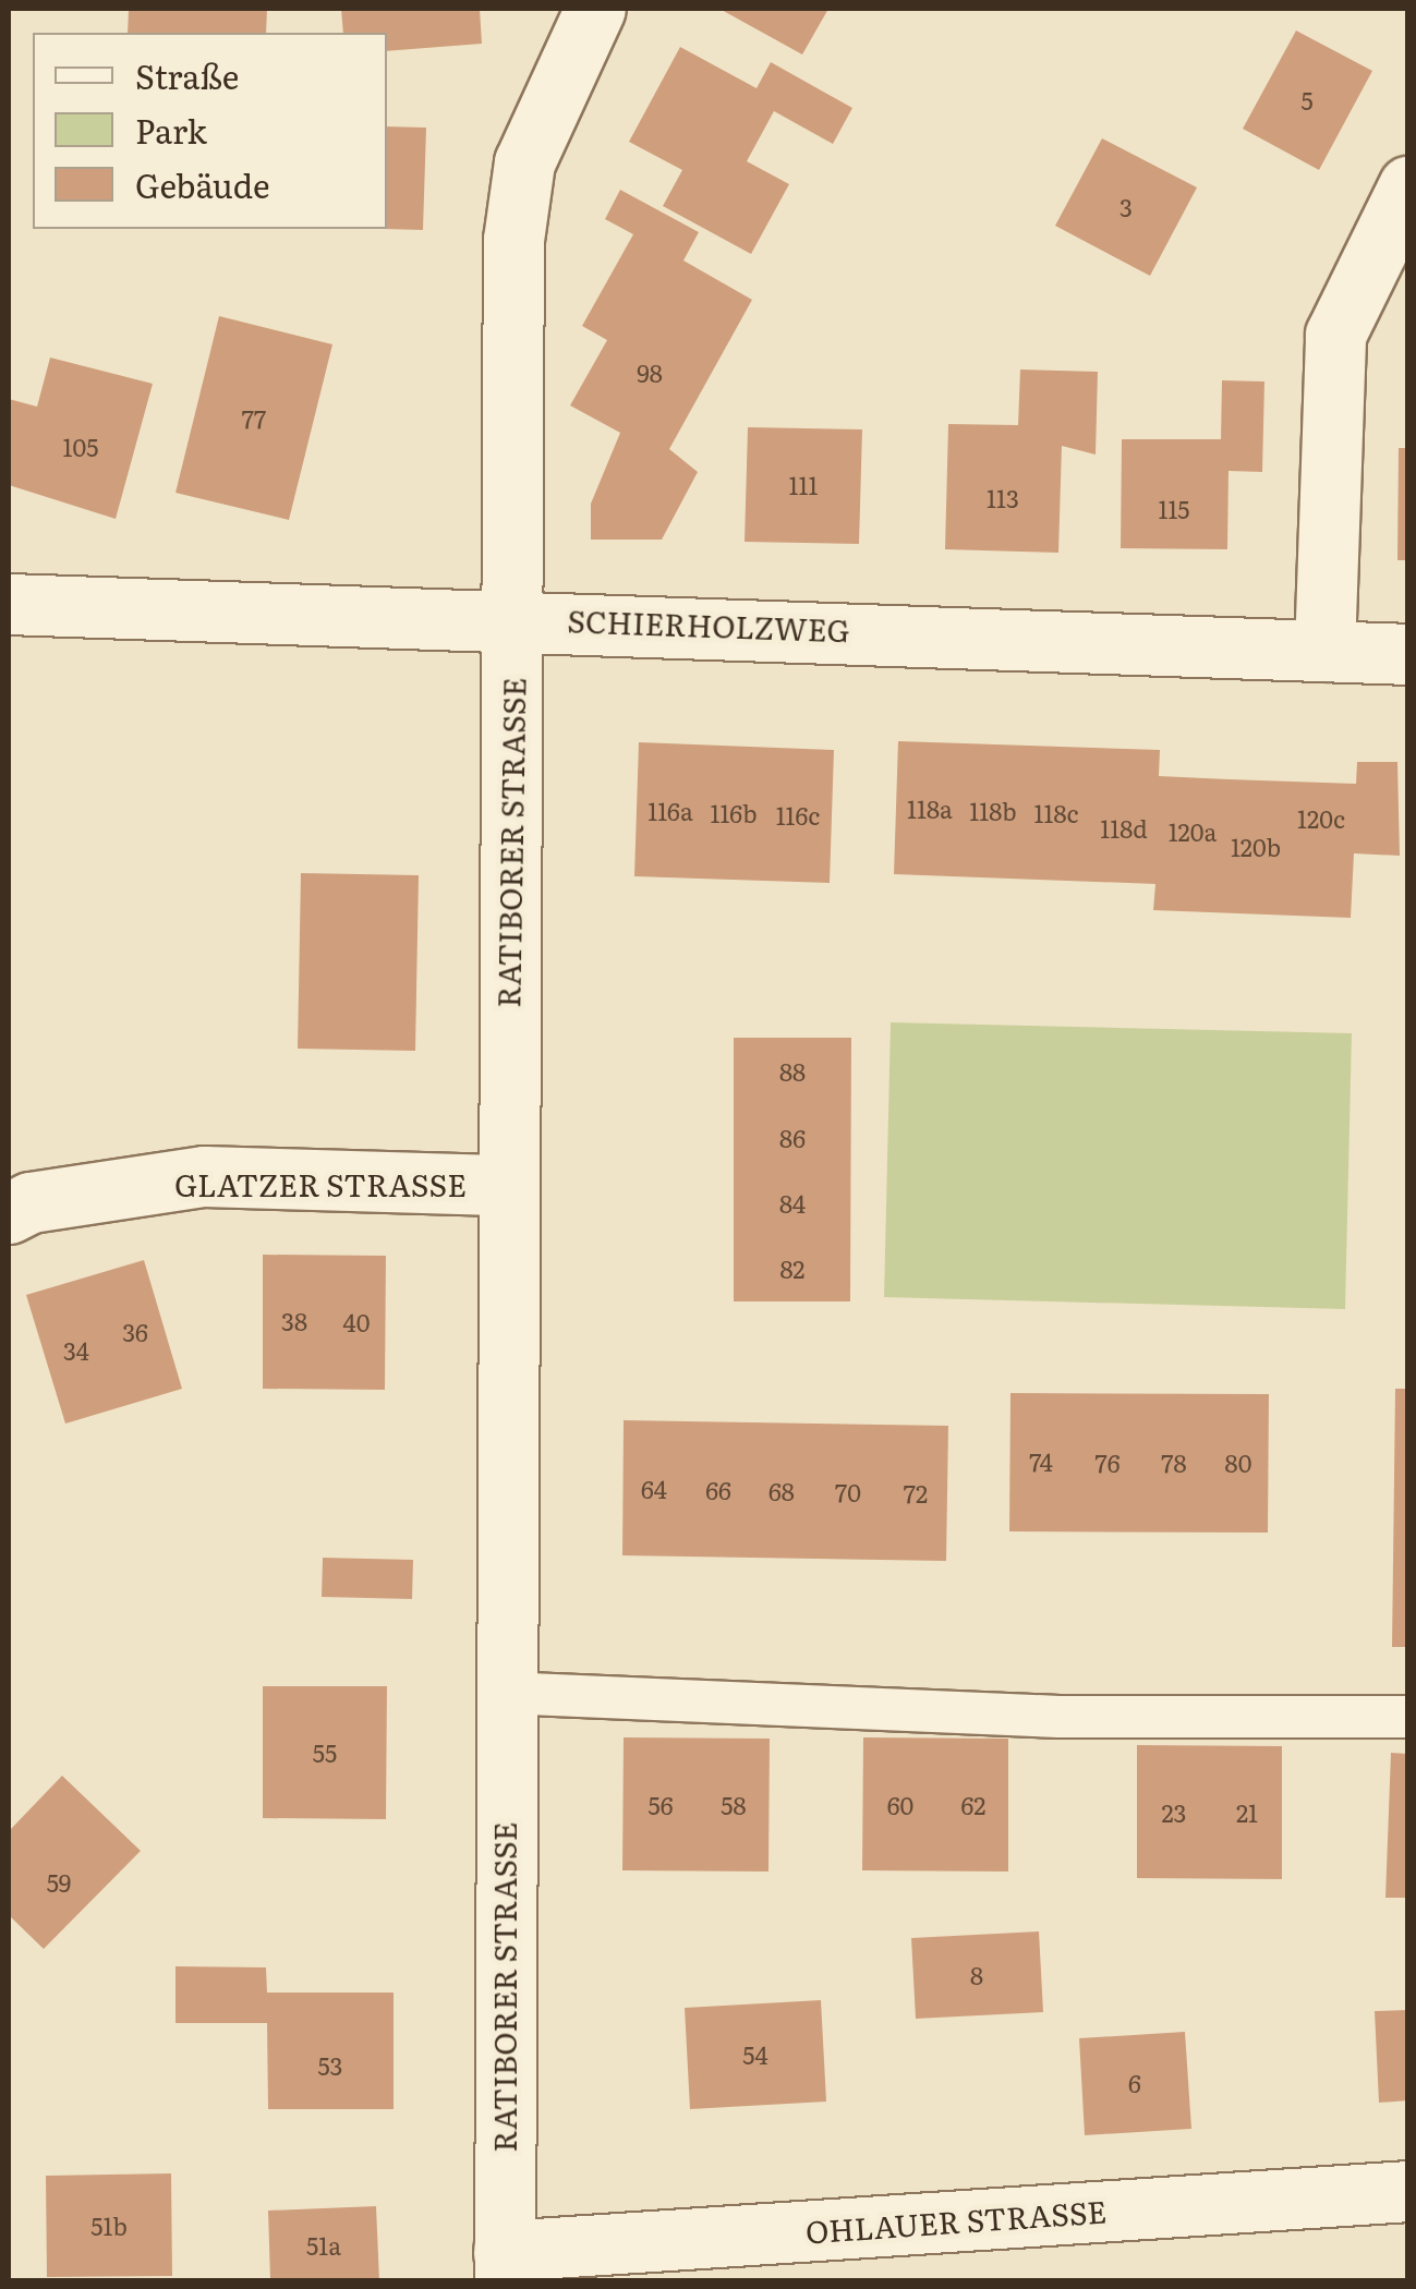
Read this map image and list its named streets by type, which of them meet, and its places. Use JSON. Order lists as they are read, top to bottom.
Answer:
{
  "streets": {
    "street": [
      "SCHIERHOLZWEG",
      "RATIBORER STRASSE",
      "GLATZER STRASSE",
      "OHLAUER STRASSE"
    ]
  },
  "crossings": [
    ["SCHIERHOLZWEG", "RATIBORER STRASSE"],
    ["RATIBORER STRASSE", "GLATZER STRASSE"],
    ["RATIBORER STRASSE", "OHLAUER STRASSE"]
  ],
  "house_numbers": [
    "5",
    "3",
    "98",
    "77",
    "105",
    "111",
    "113",
    "115",
    "118a",
    "116a",
    "118b",
    "116b",
    "118c",
    "116c",
    "120c",
    "118d",
    "120a",
    "120b",
    "88",
    "86",
    "84",
    "82",
    "38",
    "40",
    "36",
    "34",
    "74",
    "76",
    "78",
    "80",
    "64",
    "66",
    "68",
    "70",
    "72",
    "55",
    "56",
    "58",
    "60",
    "62",
    "23",
    "21",
    "59",
    "8",
    "54",
    "53",
    "6",
    "51b",
    "51a"
  ],
  "legend": ["Straße", "Park", "Gebäude"]
}
